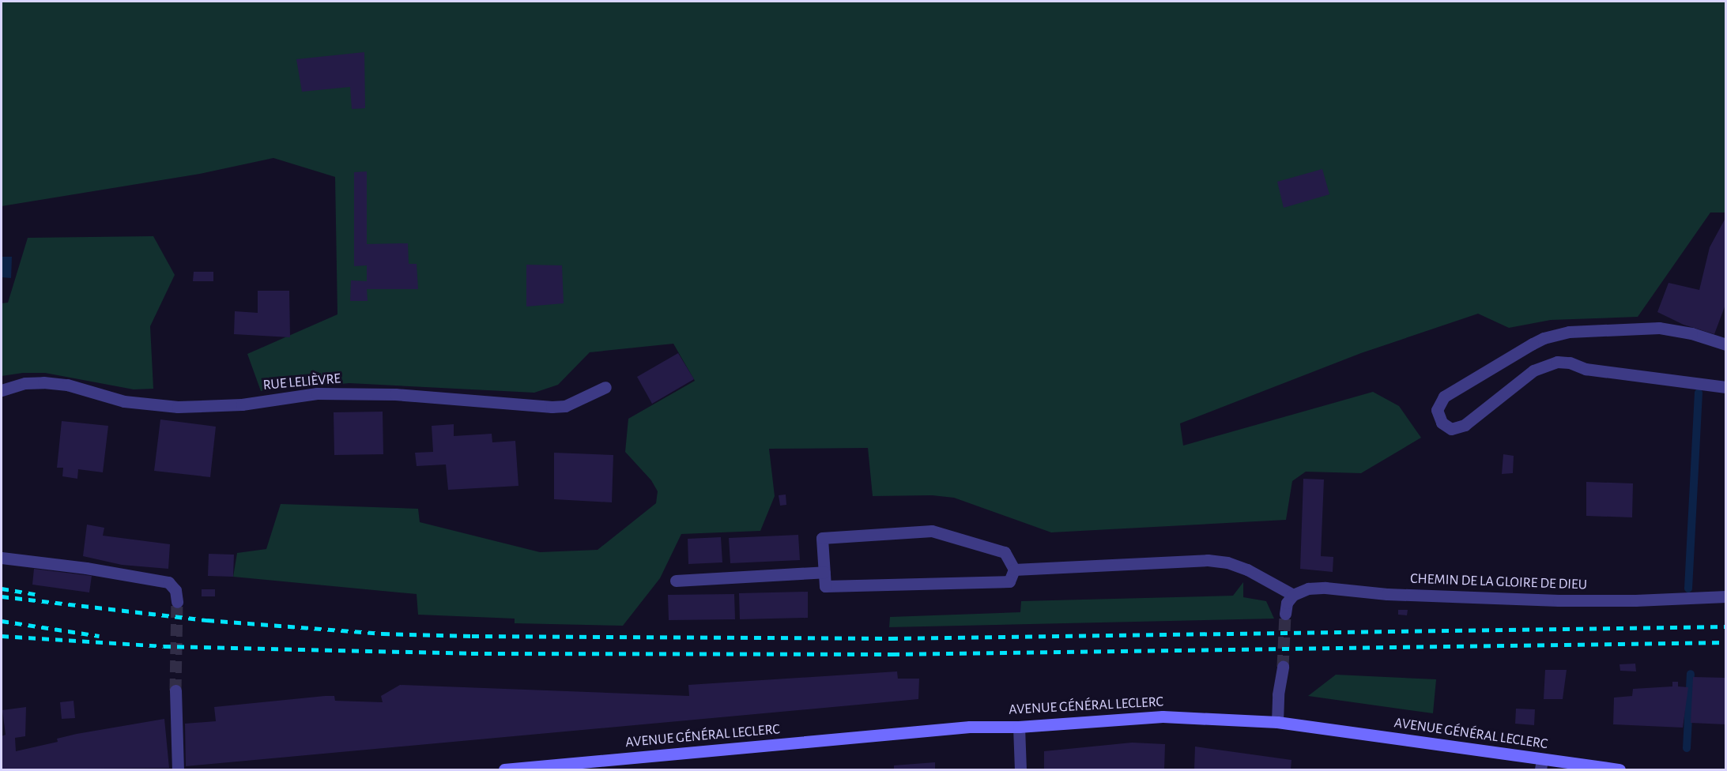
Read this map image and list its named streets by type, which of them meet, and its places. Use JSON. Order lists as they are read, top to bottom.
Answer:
{
  "streets": {
    "main road": ["AVENUE GÉNÉRAL LECLERC"],
    "street": ["RUE LELIÈVRE", "CHEMIN DE LA GLOIRE DE DIEU"]
  }
}
